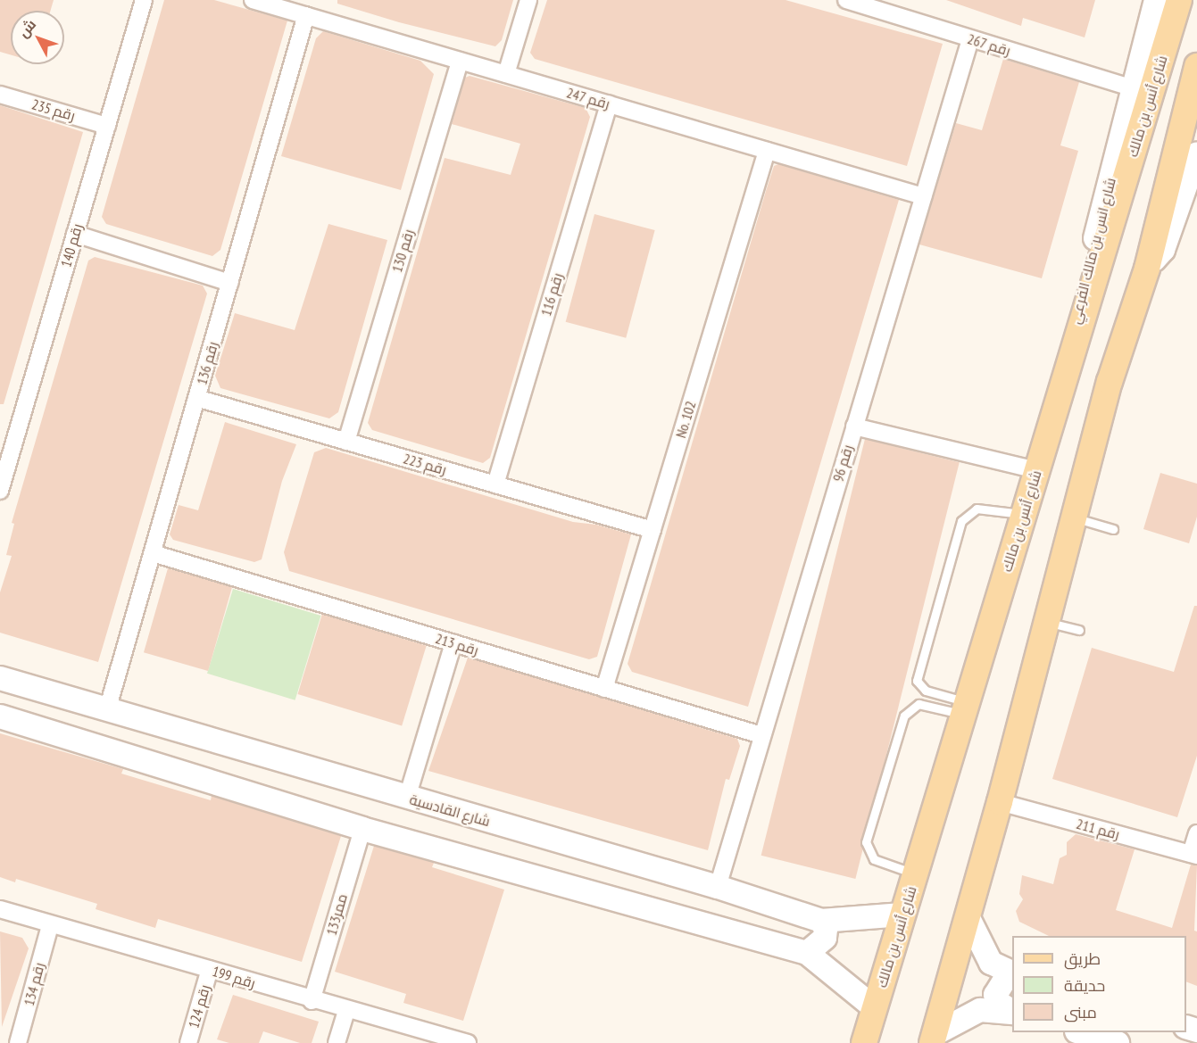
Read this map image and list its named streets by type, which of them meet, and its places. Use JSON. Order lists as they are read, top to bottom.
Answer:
{
  "streets": {
    "main road": ["شارع أنس بن مالك"],
    "street": [
      "رقم 267",
      "رقم 247",
      "رقم 235",
      "رقم 140",
      "رقم 130",
      "شارع انس بن مالك الفرعي",
      "رقم 116",
      "رقم 136",
      "No. 102",
      "رقم 96",
      "رقم 223",
      "رقم 213",
      "شارع القادسية",
      "رقم 211",
      "ممر133",
      "رقم 199",
      "رقم 134",
      "رقم 124"
    ]
  },
  "crossings": [
    ["رقم 267", "شارع انس بن مالك الفرعي"],
    ["رقم 267", "رقم 96"],
    ["رقم 247", "رقم 130"],
    ["رقم 247", "رقم 116"],
    ["رقم 247", "رقم 136"],
    ["رقم 247", "No. 102"],
    ["رقم 247", "رقم 96"],
    ["شارع أنس بن مالك", "شارع انس بن مالك الفرعي"],
    ["شارع أنس بن مالك", "شارع القادسية"],
    ["رقم 235", "رقم 140"],
    ["رقم 130", "رقم 223"],
    ["رقم 116", "رقم 223"],
    ["رقم 136", "رقم 223"],
    ["رقم 136", "رقم 213"],
    ["رقم 136", "شارع القادسية"],
    ["No. 102", "رقم 223"],
    ["No. 102", "رقم 213"],
    ["رقم 96", "رقم 213"],
    ["رقم 96", "شارع القادسية"],
    ["ممر133", "رقم 199"],
    ["رقم 199", "رقم 134"],
    ["رقم 199", "رقم 124"]
  ],
  "legend": ["طريق", "حديقة", "مبنى"],
  "north": "top left"
}
